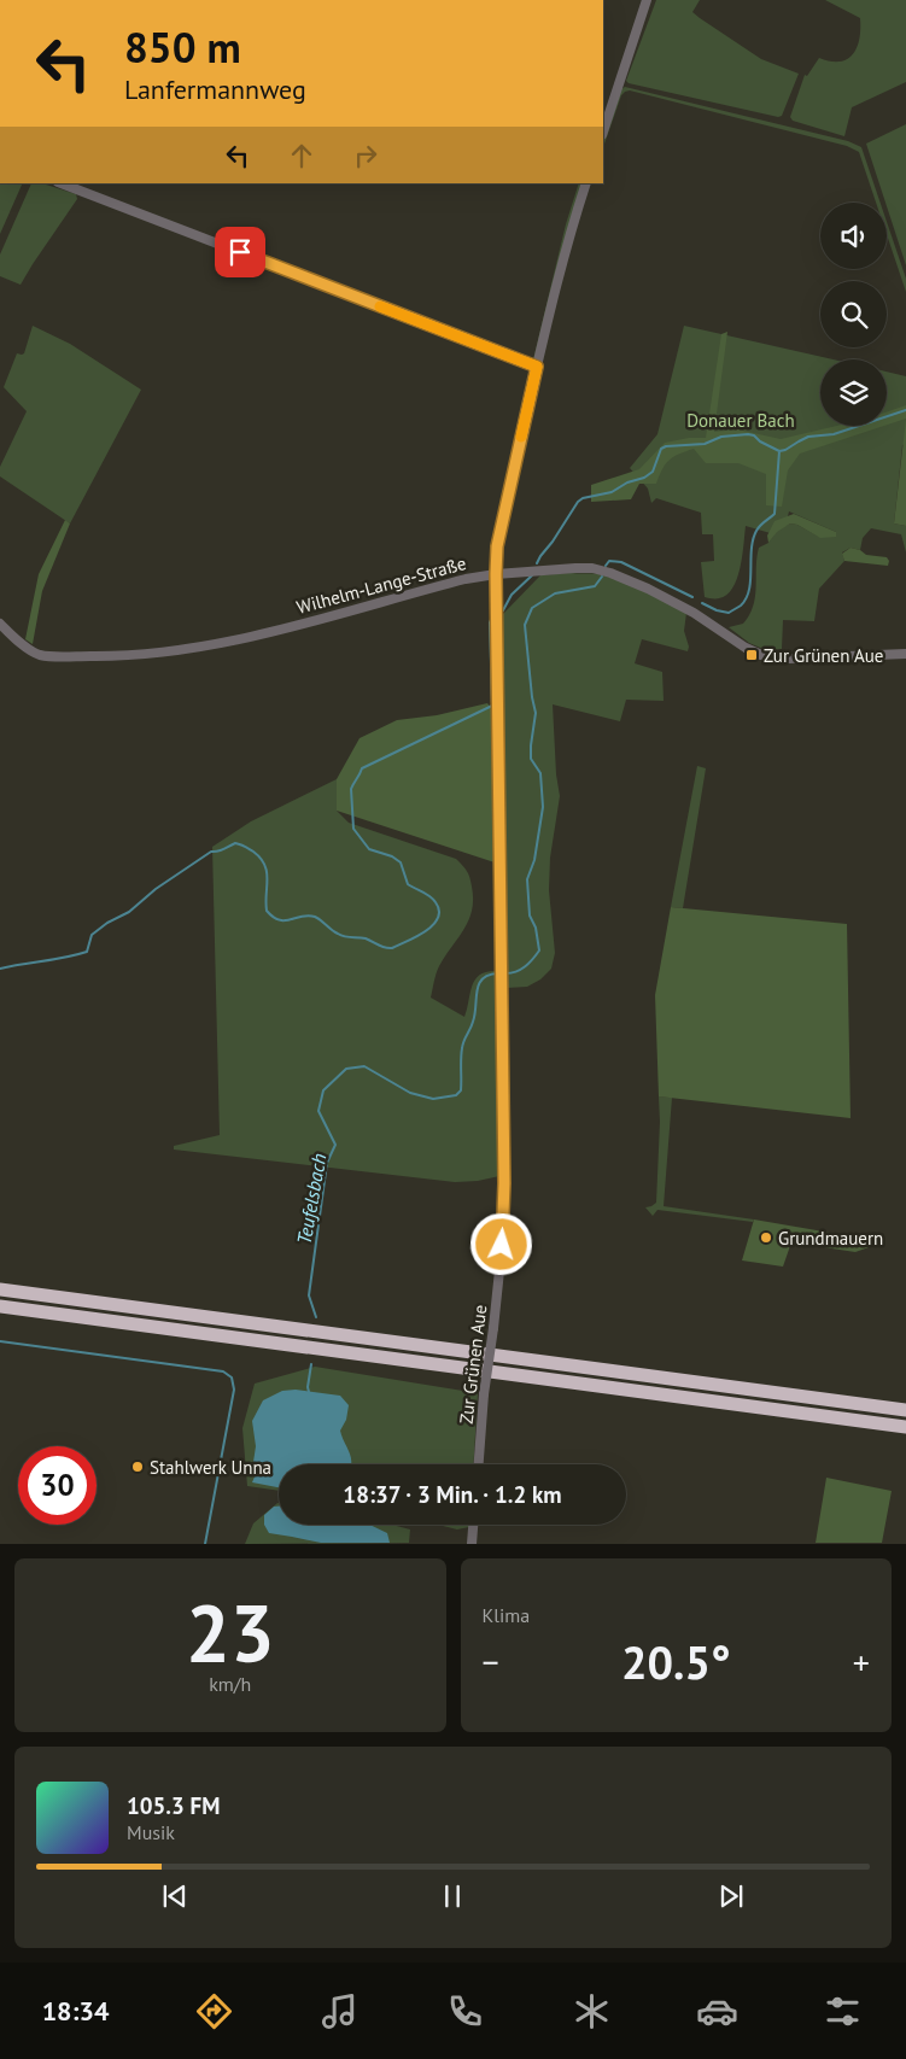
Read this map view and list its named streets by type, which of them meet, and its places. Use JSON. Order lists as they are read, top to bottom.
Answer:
{
  "streets": {
    "street": ["Wilhelm-Lange-Straße", "Zur Grünen Aue"]
  },
  "crossings": [
    ["Wilhelm-Lange-Straße", "Zur Grünen Aue"]
  ],
  "water": ["Teufelsbach"],
  "parks": ["Donauer Bach"],
  "places": {
    "transit": ["Zur Grünen Aue"],
    "other": ["Grundmauern", "Stahlwerk Unna"]
  },
  "page": {
    "turn": ["850 m", "Lanfermannweg"],
    "limit": "30",
    "trip": "18:37 · 3 Min. · 1.2 km",
    "tile": [
      ["23", "km/h"],
      "Klima"
    ],
    "heat": ["−", "20.5°", "+"],
    "song": ["105.3 FM", "Musik"],
    "tabs": "18:34"
  }
}
